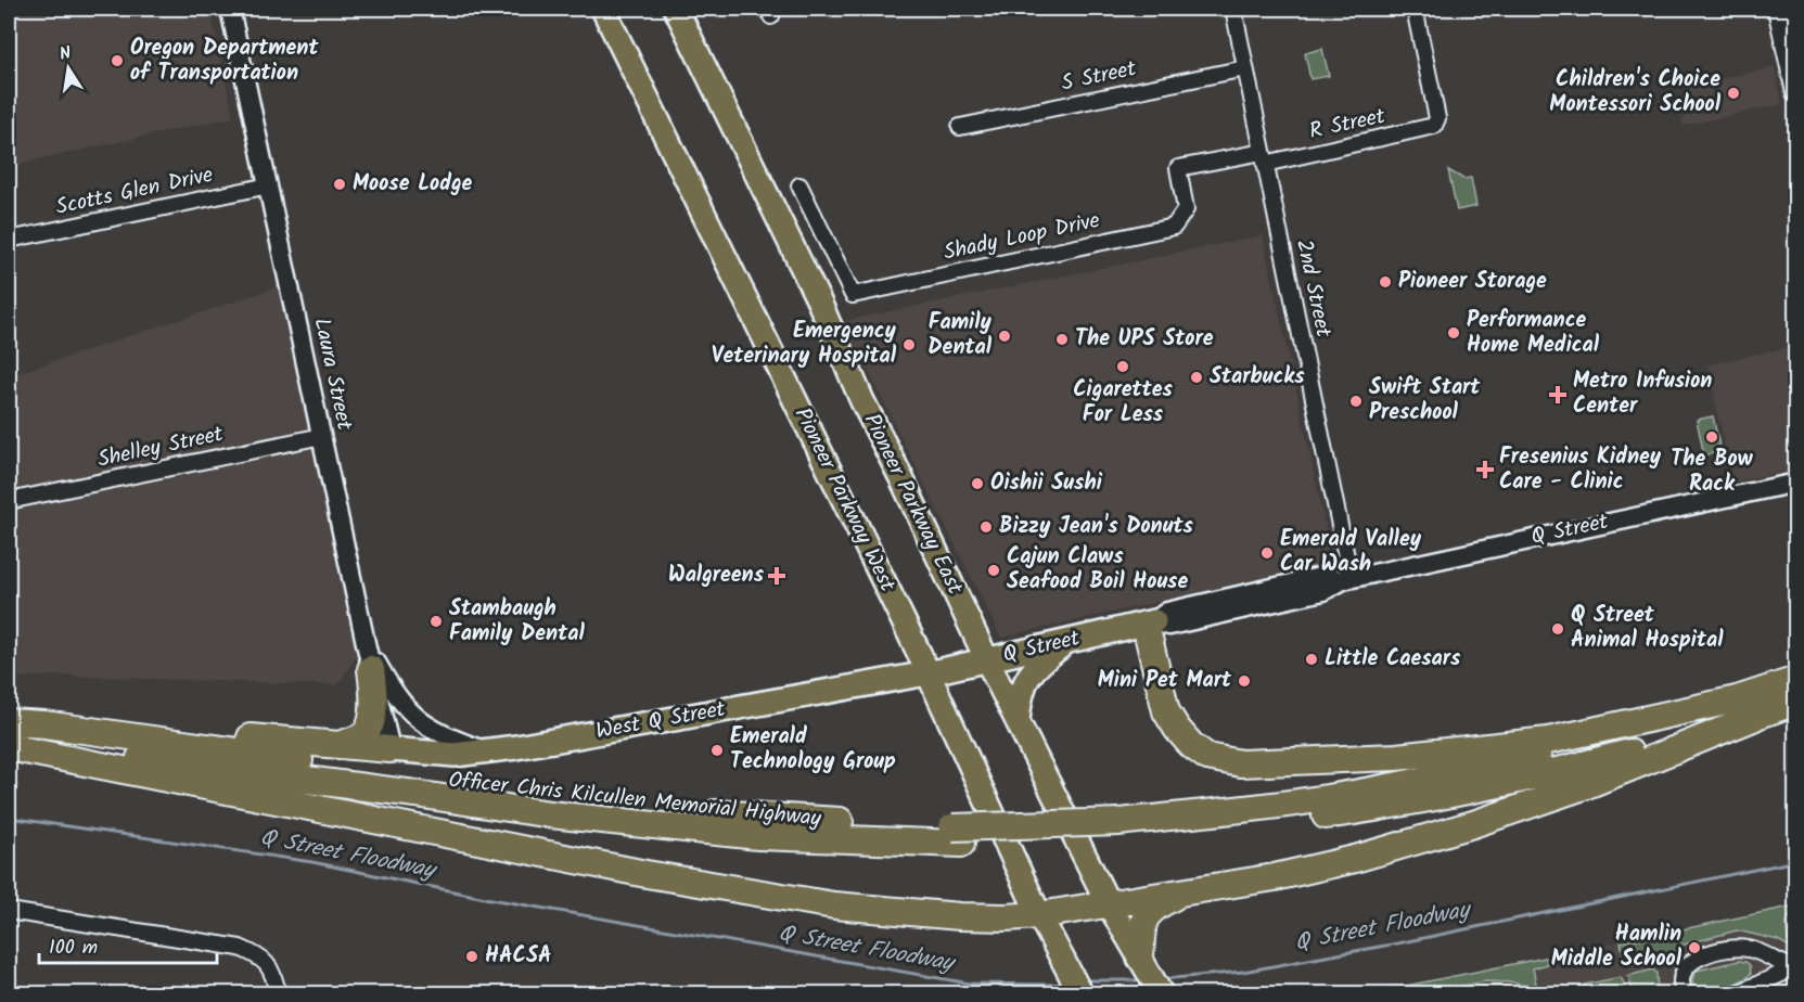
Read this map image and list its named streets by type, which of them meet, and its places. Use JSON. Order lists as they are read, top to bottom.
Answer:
{
  "streets": {
    "highway": ["Officer Chris Kilcullen Memorial Highway"],
    "main road": [
      "Pioneer Parkway West",
      "Pioneer Parkway East",
      "Q Street",
      "West Q Street"
    ],
    "street": [
      "S Street",
      "R Street",
      "Scotts Glen Drive",
      "Shady Loop Drive",
      "2nd Street",
      "Laura Street",
      "Shelley Street"
    ]
  },
  "crossings": [
    ["S Street", "2nd Street"],
    ["R Street", "Shady Loop Drive"],
    ["R Street", "2nd Street"],
    ["Scotts Glen Drive", "Laura Street"],
    ["Shady Loop Drive", "2nd Street"],
    ["2nd Street", "Q Street"],
    ["Laura Street", "Shelley Street"],
    ["Laura Street", "West Q Street"],
    ["Pioneer Parkway West", "Q Street"],
    ["Pioneer Parkway West", "West Q Street"],
    ["Pioneer Parkway East", "Q Street"],
    ["Q Street", "West Q Street"]
  ],
  "water": ["Q Street Floodway"],
  "places": {
    "other": [
      "Oregon Department of Transportation",
      "Children's Choice Montessori School",
      "Moose Lodge",
      "Pioneer Storage",
      "Performance Home Medical",
      "Family Dental",
      "The UPS Store",
      "Emergency Veterinary Hospital",
      "Cigarettes For Less",
      "Starbucks",
      "Swift Start Preschool",
      "The Bow Rack",
      "Oishii Sushi",
      "Bizzy Jean's Donuts",
      "Emerald Valley Car Wash",
      "Cajun Claws Seafood Boil House",
      "Stambaugh Family Dental",
      "Q Street Animal Hospital",
      "Little Caesars",
      "Mini Pet Mart",
      "Emerald Technology Group",
      "Hamlin Middle School",
      "HACSA"
    ],
    "health": ["Metro Infusion Center", "Fresenius Kidney Care - Clinic", "Walgreens"]
  },
  "scale_bar": "100 m",
  "north": "top"
}
